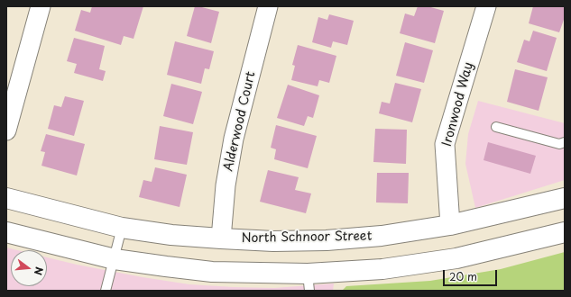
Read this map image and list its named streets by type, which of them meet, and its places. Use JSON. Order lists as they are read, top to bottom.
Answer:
{
  "streets": {
    "street": ["Ironwood Way", "Alderwood Court", "North Schnoor Street"]
  },
  "crossings": [
    ["Ironwood Way", "North Schnoor Street"],
    ["Alderwood Court", "North Schnoor Street"]
  ],
  "scale_bar": "20 m",
  "north": "right"
}
